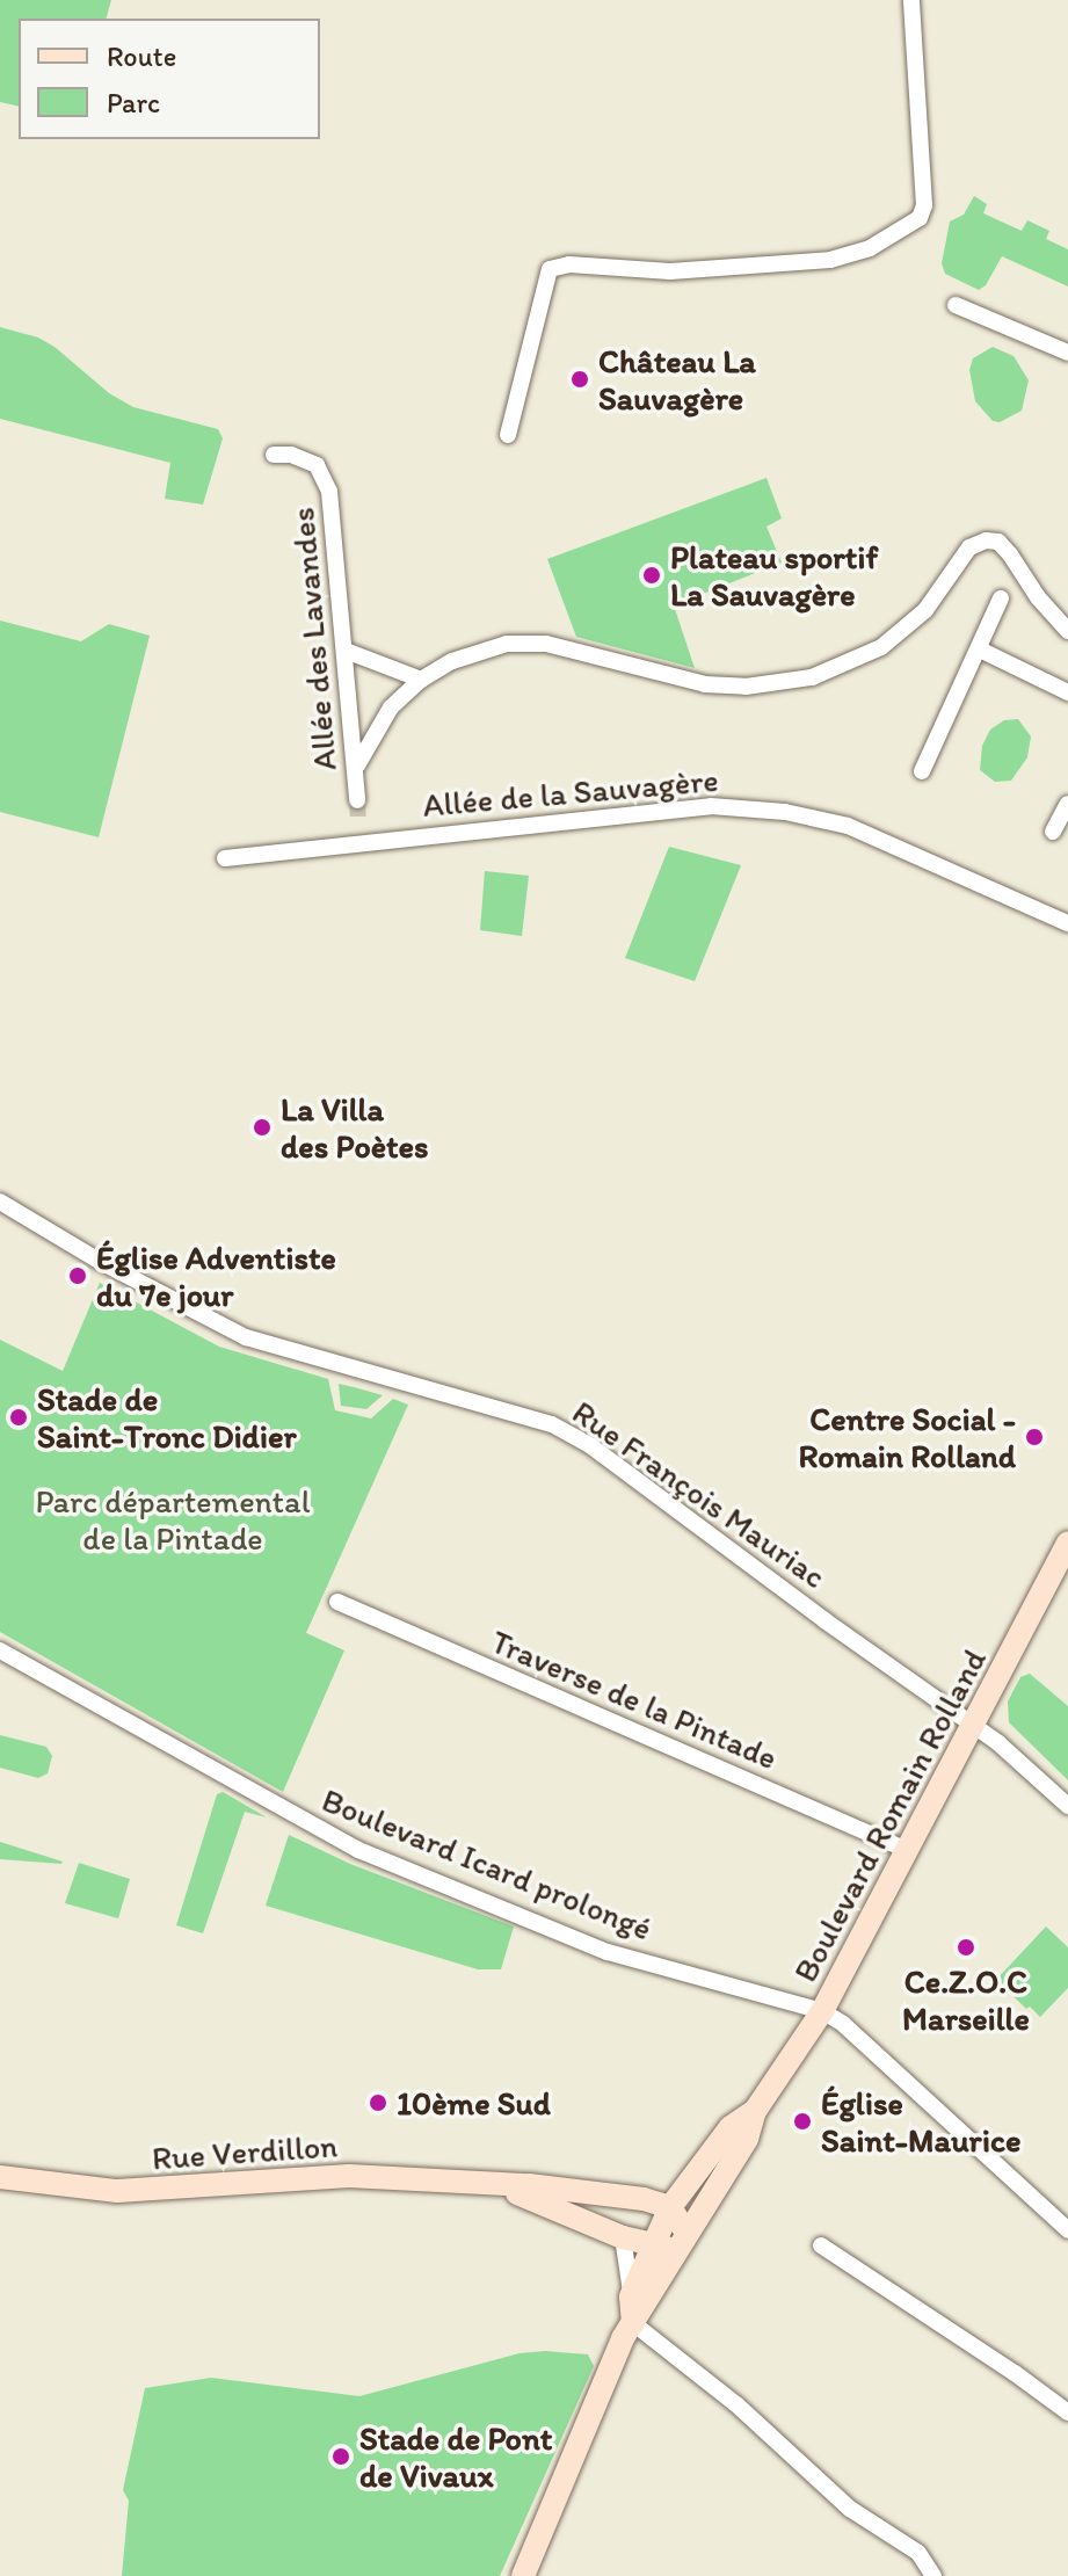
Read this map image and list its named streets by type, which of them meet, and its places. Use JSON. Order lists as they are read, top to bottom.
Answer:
{
  "streets": {
    "main road": ["Boulevard Romain Rolland", "Rue Verdillon"],
    "street": [
      "Allée des Lavandes",
      "Allée de la Sauvagère",
      "Rue François Mauriac",
      "Traverse de la Pintade",
      "Boulevard Icard prolongé"
    ]
  },
  "crossings": [
    ["Rue François Mauriac", "Boulevard Romain Rolland"],
    ["Traverse de la Pintade", "Boulevard Romain Rolland"],
    ["Boulevard Romain Rolland", "Boulevard Icard prolongé"],
    ["Boulevard Romain Rolland", "Rue Verdillon"]
  ],
  "parks": ["Parc départemental de la Pintade"],
  "places": [
    "Château La Sauvagère",
    "Plateau sportif La Sauvagère",
    "La Villa des Poètes",
    "Église Adventiste du 7e jour",
    "Stade de Saint-Tronc Didier",
    "Centre Social - Romain Rolland",
    "Ce.Z.O.C Marseille",
    "10ème Sud",
    "Église Saint-Maurice",
    "Stade de Pont de Vivaux"
  ],
  "legend": ["Route", "Parc"]
}
